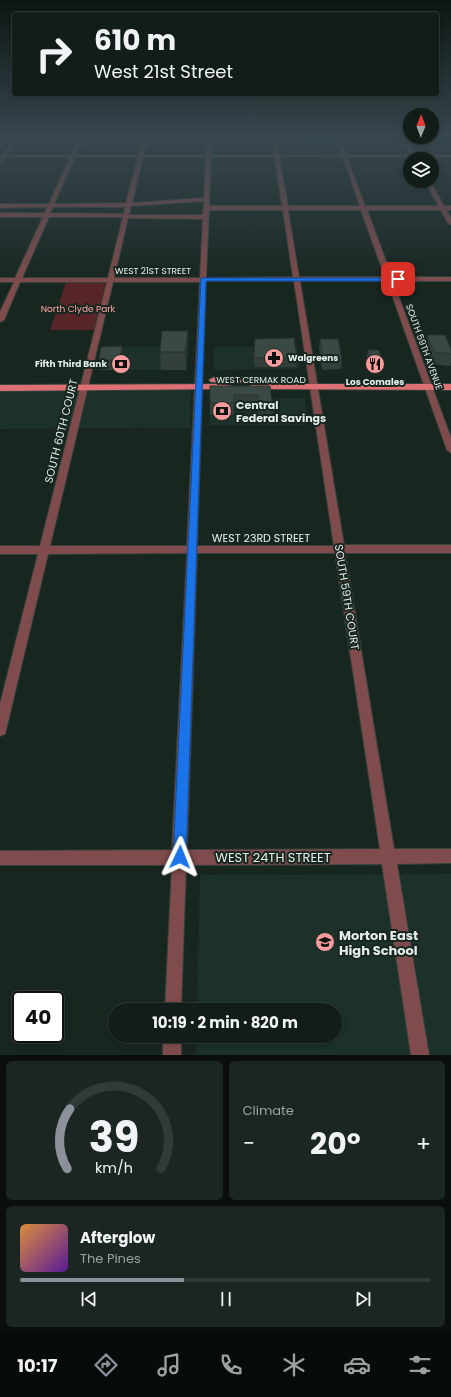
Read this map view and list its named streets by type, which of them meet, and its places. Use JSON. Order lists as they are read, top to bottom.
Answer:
{
  "streets": {
    "main road": ["WEST CERMAK ROAD"],
    "street": [
      "WEST 21ST STREET",
      "SOUTH 59TH AVENUE",
      "SOUTH 60TH COURT",
      "WEST 23RD STREET",
      "SOUTH 59TH COURT",
      "WEST 24TH STREET"
    ]
  },
  "crossings": [
    ["WEST 21ST STREET", "SOUTH 59TH AVENUE"],
    ["WEST 21ST STREET", "SOUTH 60TH COURT"],
    ["WEST 21ST STREET", "SOUTH 59TH COURT"],
    ["SOUTH 59TH AVENUE", "WEST CERMAK ROAD"],
    ["WEST CERMAK ROAD", "SOUTH 60TH COURT"],
    ["WEST CERMAK ROAD", "SOUTH 59TH COURT"],
    ["SOUTH 60TH COURT", "WEST 23RD STREET"],
    ["WEST 23RD STREET", "SOUTH 59TH COURT"],
    ["SOUTH 59TH COURT", "WEST 24TH STREET"]
  ],
  "parks": ["North Clyde Park"],
  "places": {
    "pharmacy": ["Walgreens"],
    "bank": ["Fifth Third Bank", "Central Federal Savings"],
    "restaurant": ["Los Comales"],
    "school or university": ["Morton East High School"]
  },
  "north": "top",
  "page": {
    "turn": ["610 m", "West 21st Street"],
    "limit": "40",
    "trip": "10:19 · 2 min · 820 m",
    "tile": "Climate",
    "heat": ["−", "20°", "+"],
    "song": ["Afterglow", "The Pines"],
    "tabs": "10:17",
    "gauge": ["39", "km/h"]
  }
}
